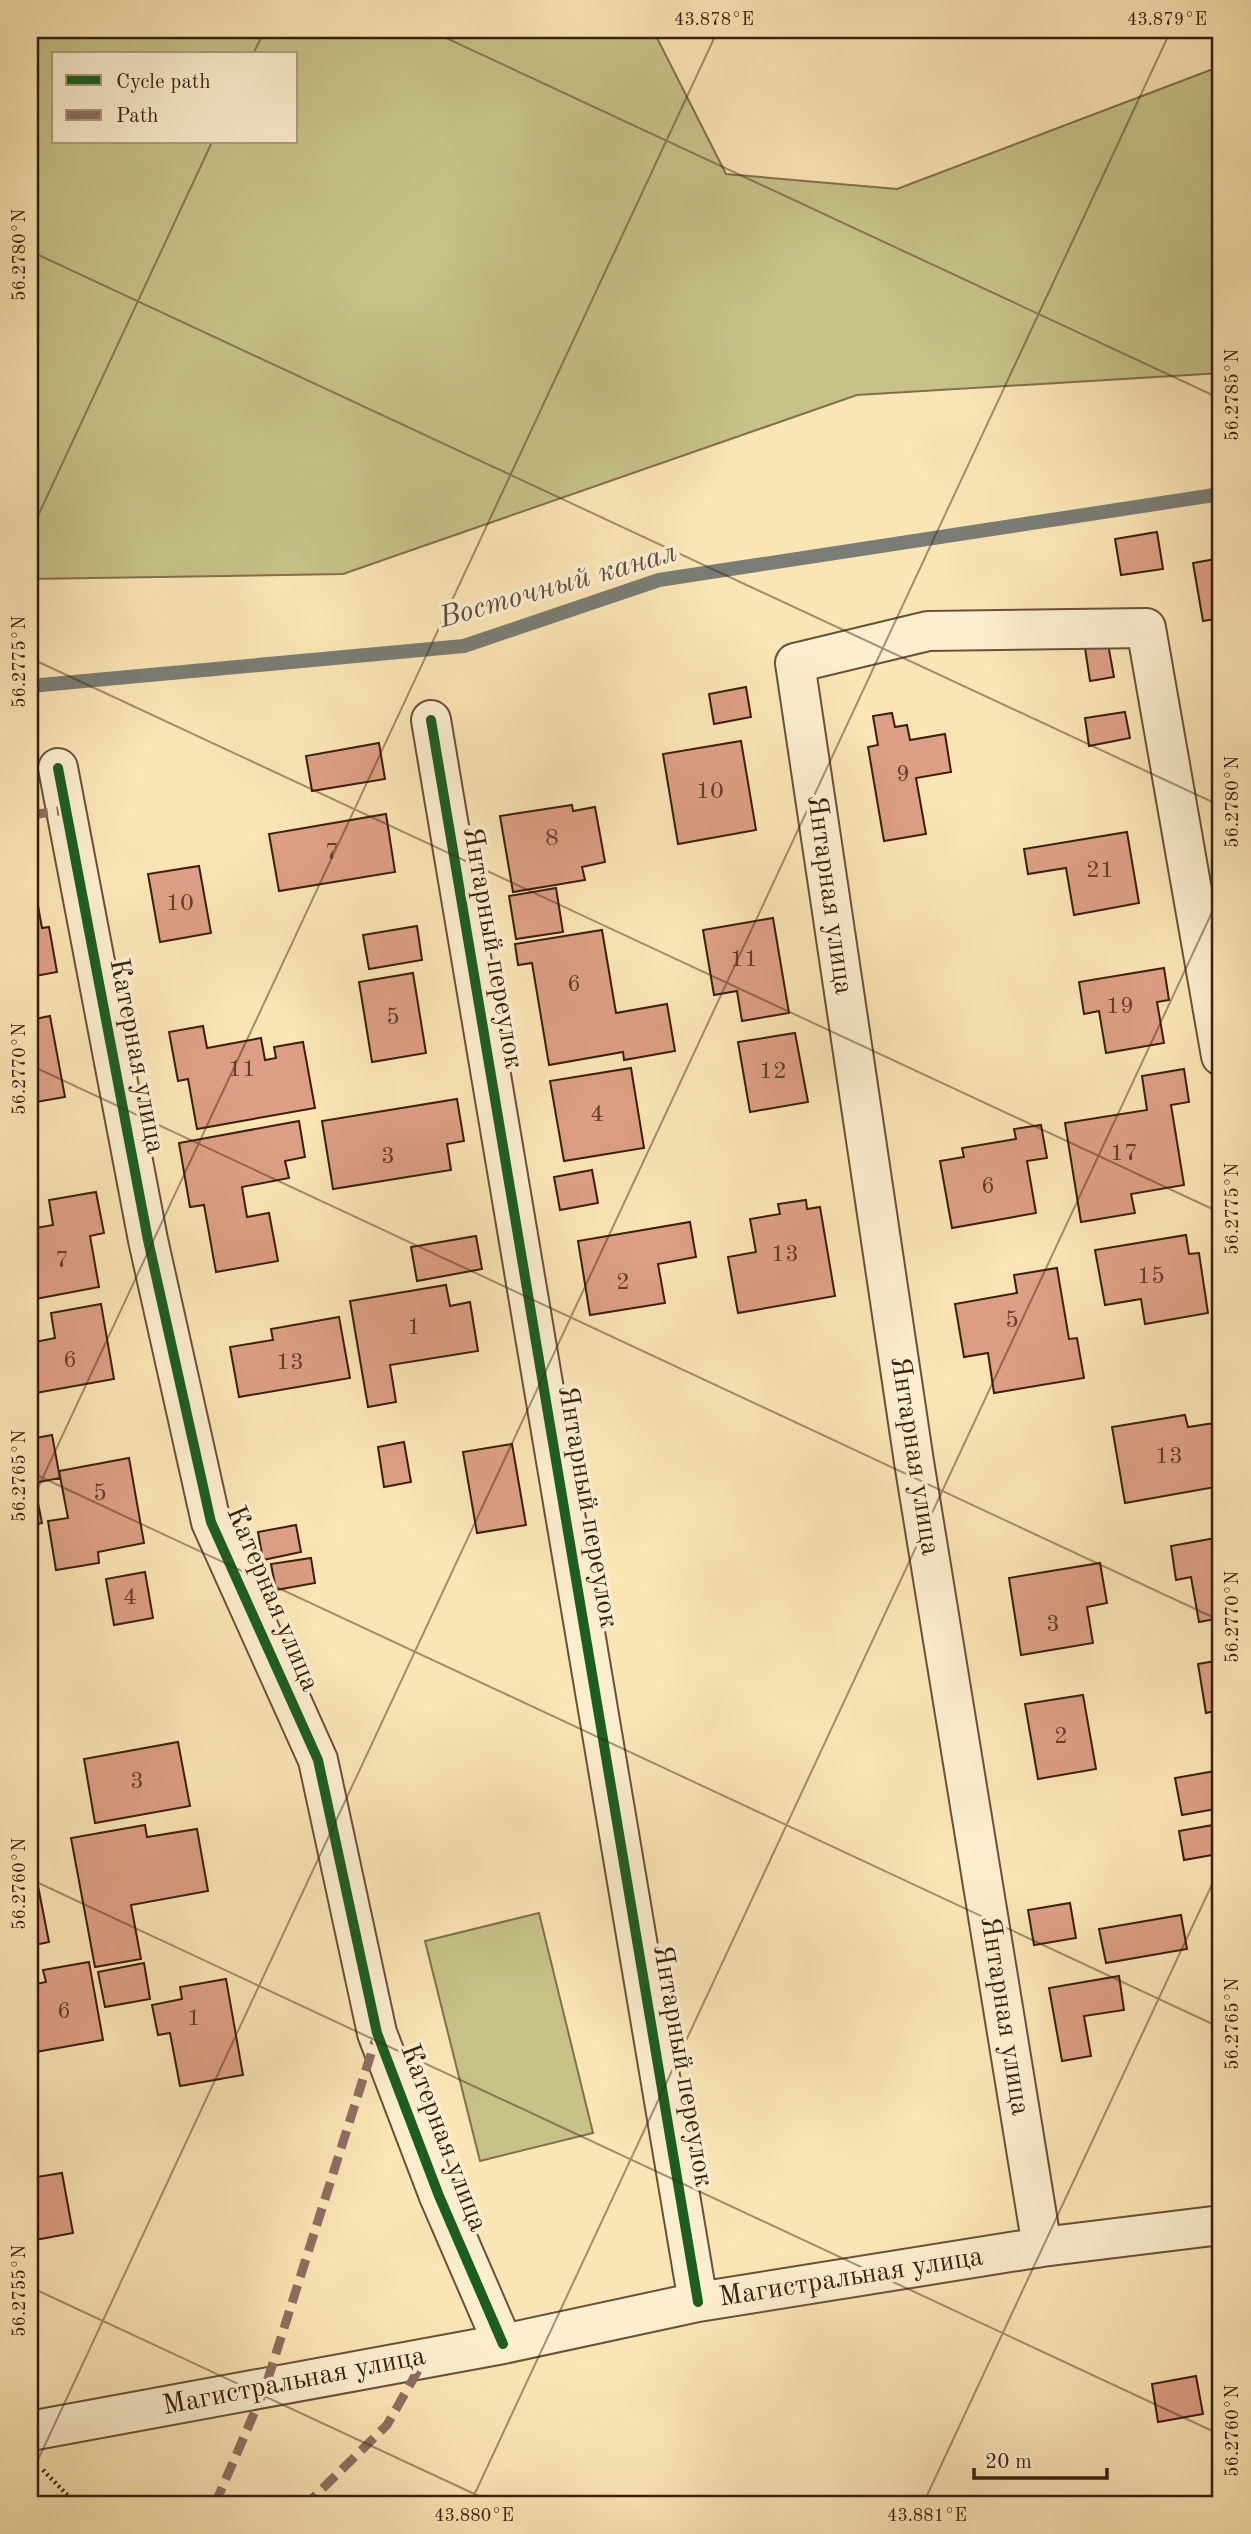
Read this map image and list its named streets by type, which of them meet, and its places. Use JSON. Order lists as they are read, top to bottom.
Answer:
{
  "streets": {
    "street": [
      "Янтарная улица",
      "Янтарный переулок",
      "Катерная улица",
      "Магистральная улица"
    ]
  },
  "crossings": [
    ["Янтарная улица", "Магистральная улица"],
    ["Янтарный переулок", "Магистральная улица"],
    ["Катерная улица", "Магистральная улица"]
  ],
  "water": ["Восточный канал"],
  "house_numbers": [
    "9",
    "10",
    "8",
    "7",
    "21",
    "10",
    "11",
    "6",
    "19",
    "5",
    "11",
    "12",
    "4",
    "17",
    "3",
    "6",
    "13",
    "7",
    "15",
    "2",
    "5",
    "1",
    "6",
    "13",
    "13",
    "5",
    "4",
    "3",
    "2",
    "3",
    "6",
    "1"
  ],
  "legend": ["Cycle path", "Path"],
  "scale_bar": "20 m",
  "coordinates": [
    "43.878°E",
    "43.879°E",
    "56.2780°N",
    "56.2785°N",
    "56.2775°N",
    "56.2770°N",
    "56.2765°N",
    "56.2760°N",
    "56.2755°N",
    "43.880°E",
    "43.881°E"
  ]
}
